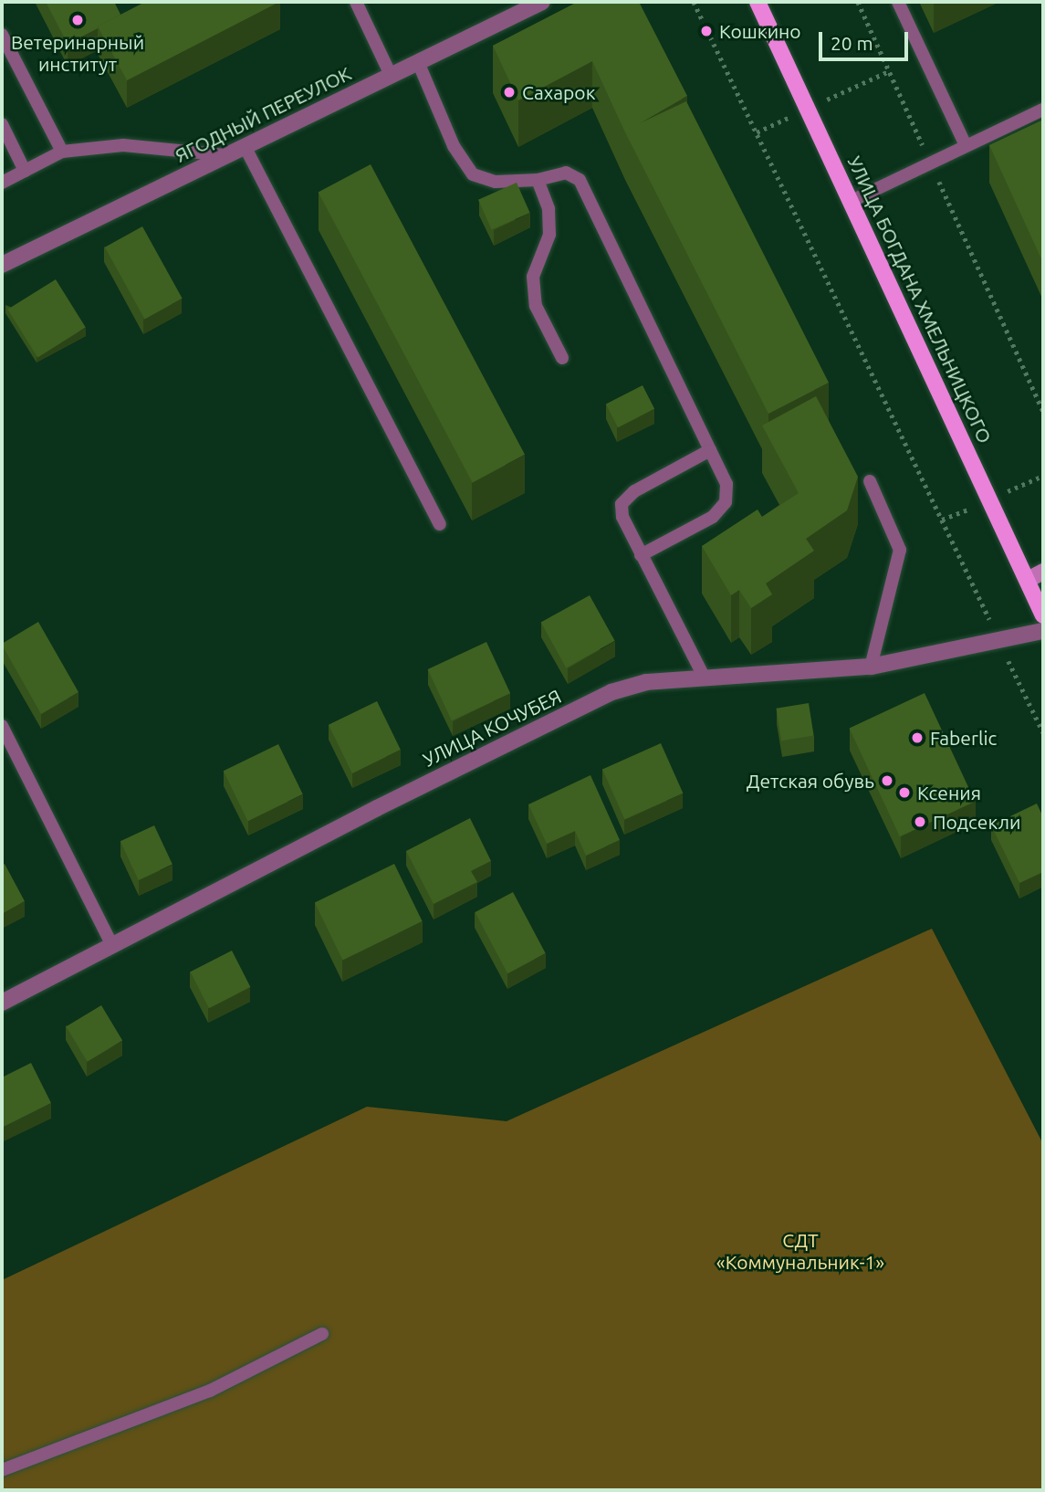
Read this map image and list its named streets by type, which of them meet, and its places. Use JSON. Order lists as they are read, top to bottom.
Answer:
{
  "streets": {
    "main road": ["УЛИЦА БОГДАНА ХМЕЛЬНИЦКОГО"],
    "street": ["ЯГОДНЫЙ ПЕРЕУЛОК", "УЛИЦА КОЧУБЕЯ"]
  },
  "parks": ["СДТ «Коммунальник-1»"],
  "places": [
    "Ветеринарный институт",
    "Кошкино",
    "Сахарок",
    "Faberlic",
    "Детская обувь",
    "Ксения",
    "Подсекли"
  ],
  "scale_bar": "20 m"
}
